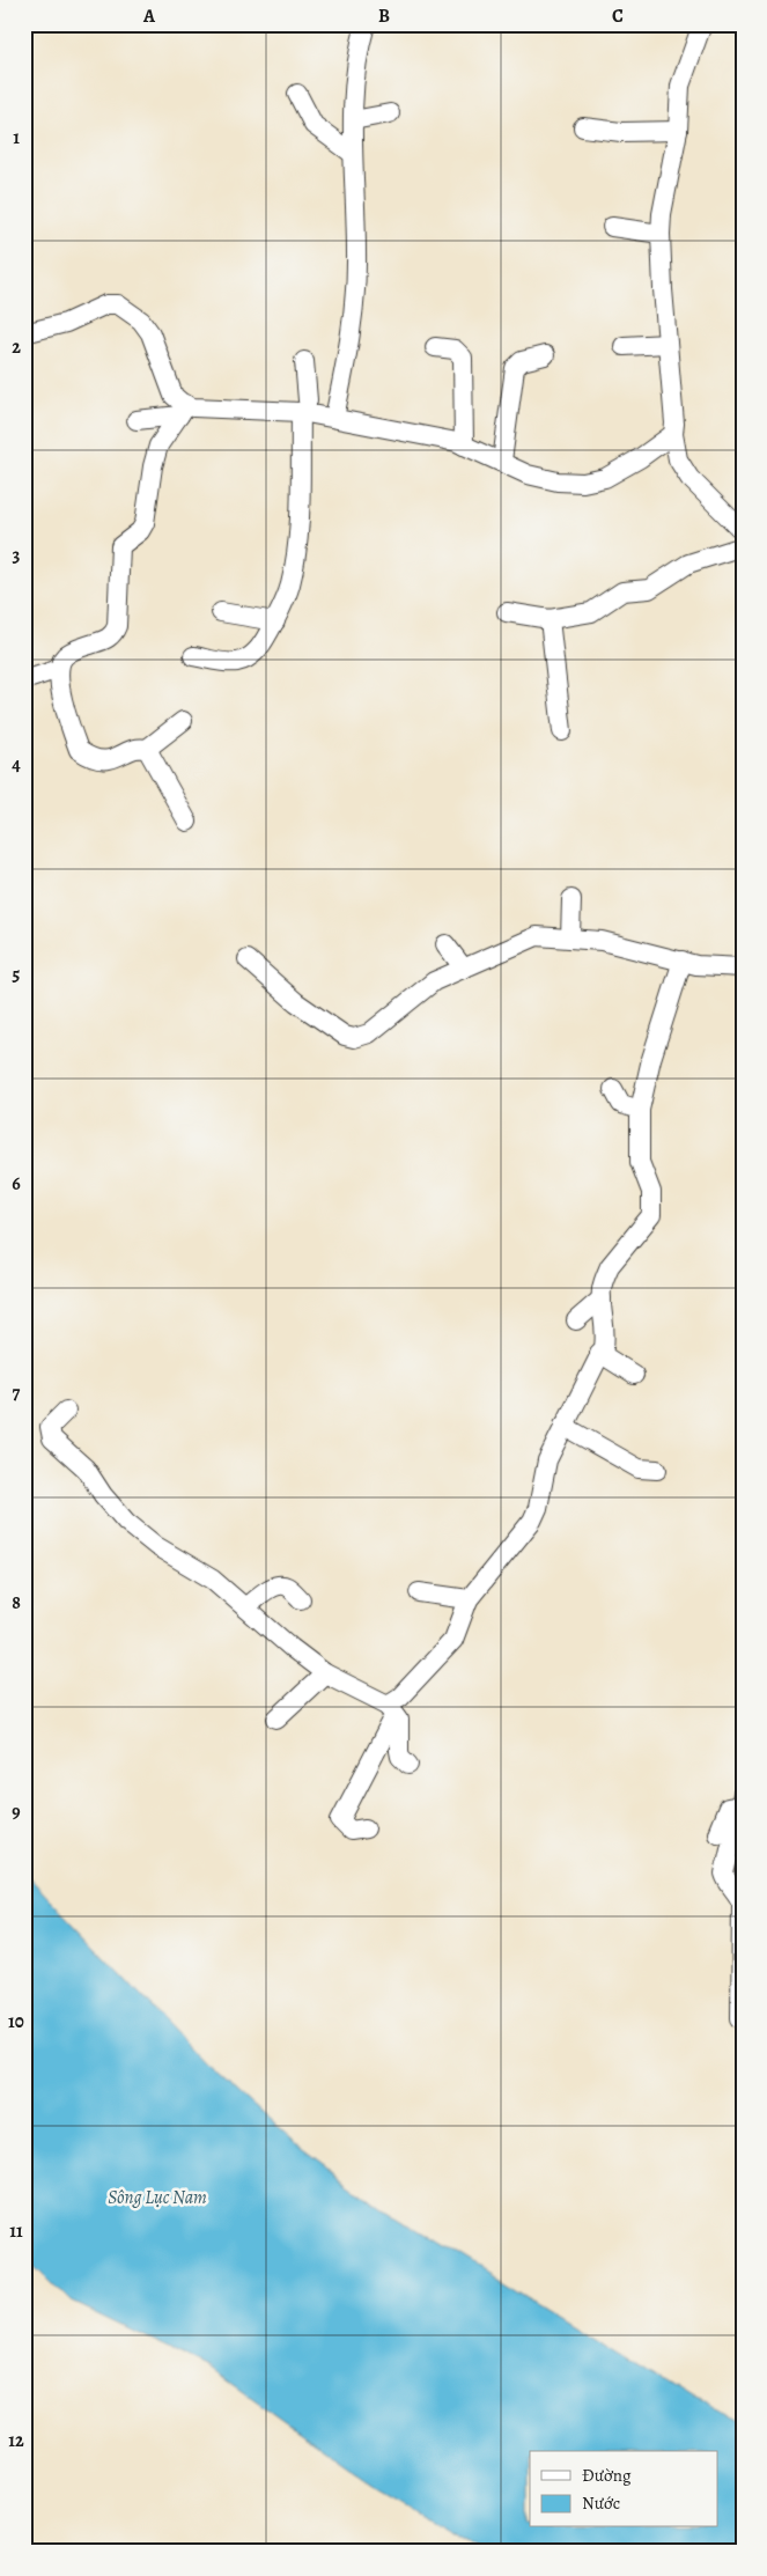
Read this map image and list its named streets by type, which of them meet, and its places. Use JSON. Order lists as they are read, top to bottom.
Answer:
{
  "water": ["Sông Lục Nam"],
  "legend": ["Đường", "Nước"],
  "grid": {
    "columns": ["A", "B", "C"],
    "rows": [
      "1",
      "2",
      "3",
      "4",
      "5",
      "6",
      "7",
      "8",
      "9",
      "10",
      "11",
      "12"
    ]
  }
}
